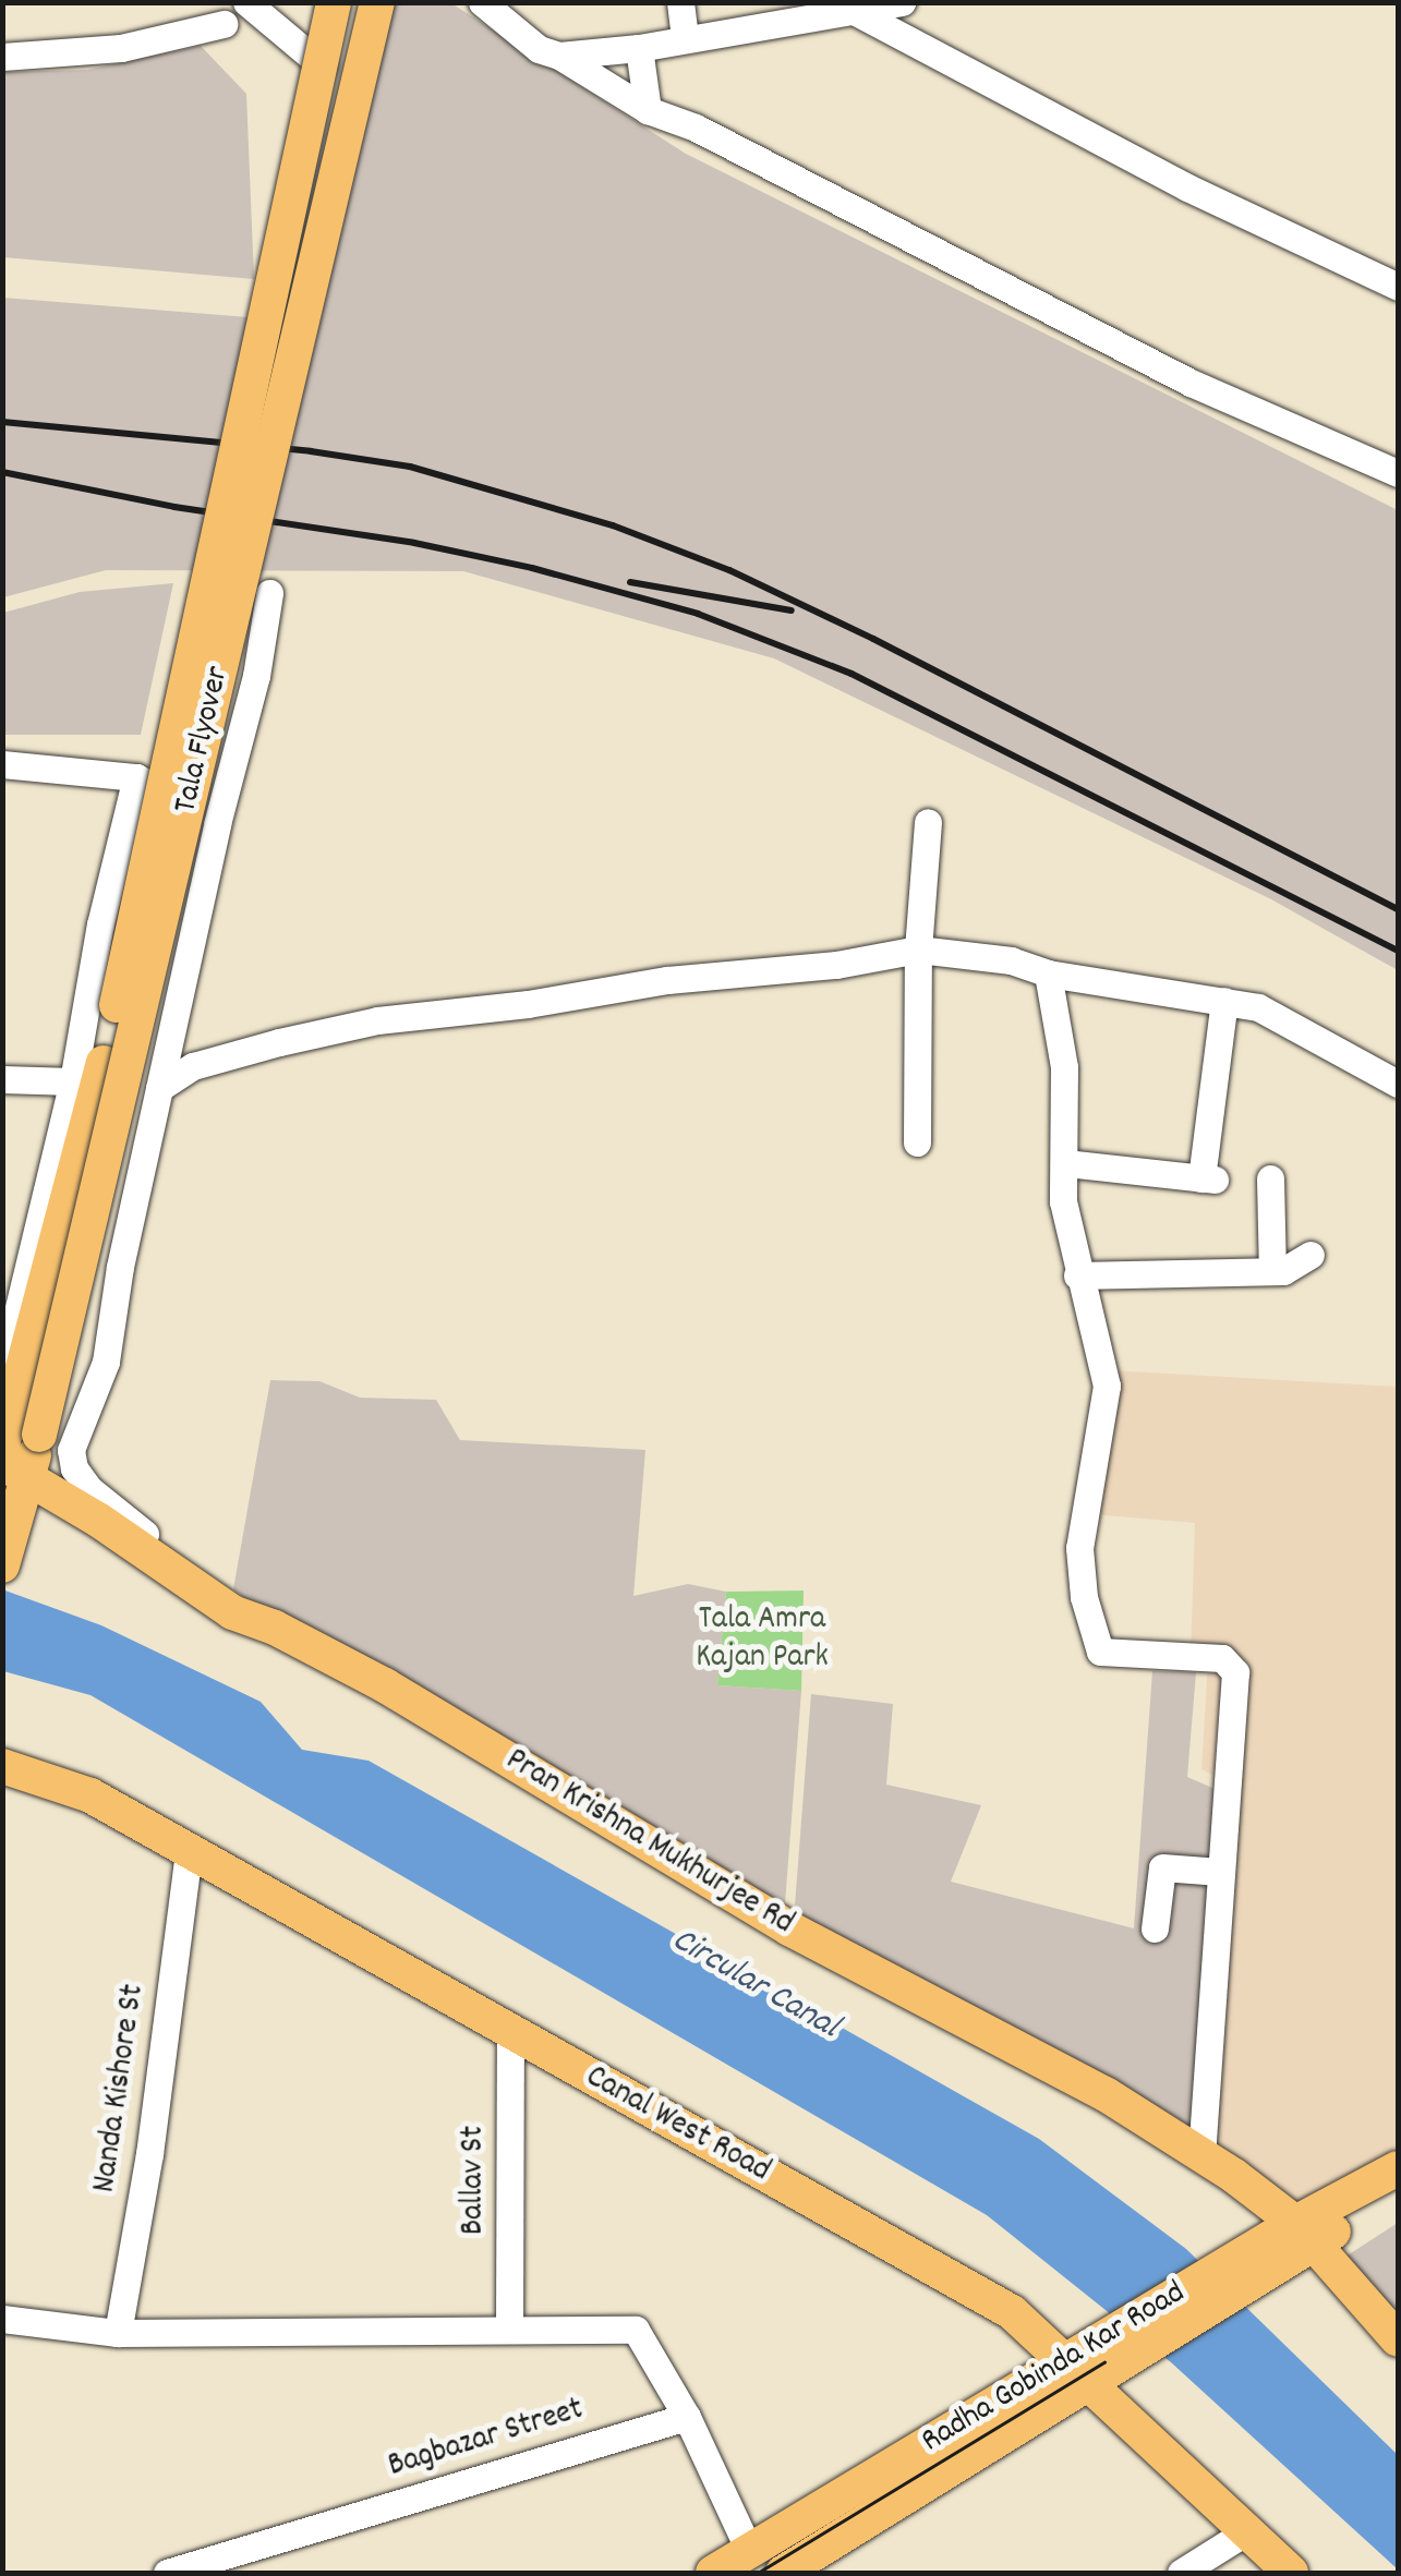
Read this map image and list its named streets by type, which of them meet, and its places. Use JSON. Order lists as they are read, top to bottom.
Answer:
{
  "streets": {
    "main road": [
      "Tala Flyover",
      "Pran Krishna Mukhurjee Rd",
      "Canal West Road",
      "Radha Gobinda Kar Road"
    ],
    "street": ["Nanda Kishore St", "Ballav St", "Bagbazar Street"]
  },
  "crossings": [
    ["Tala Flyover", "Pran Krishna Mukhurjee Rd"],
    ["Pran Krishna Mukhurjee Rd", "Radha Gobinda Kar Road"],
    ["Nanda Kishore St", "Canal West Road"],
    ["Canal West Road", "Ballav St"],
    ["Canal West Road", "Radha Gobinda Kar Road"]
  ],
  "water": ["Circular Canal"],
  "parks": ["Tala Amra Kajan Park"]
}
